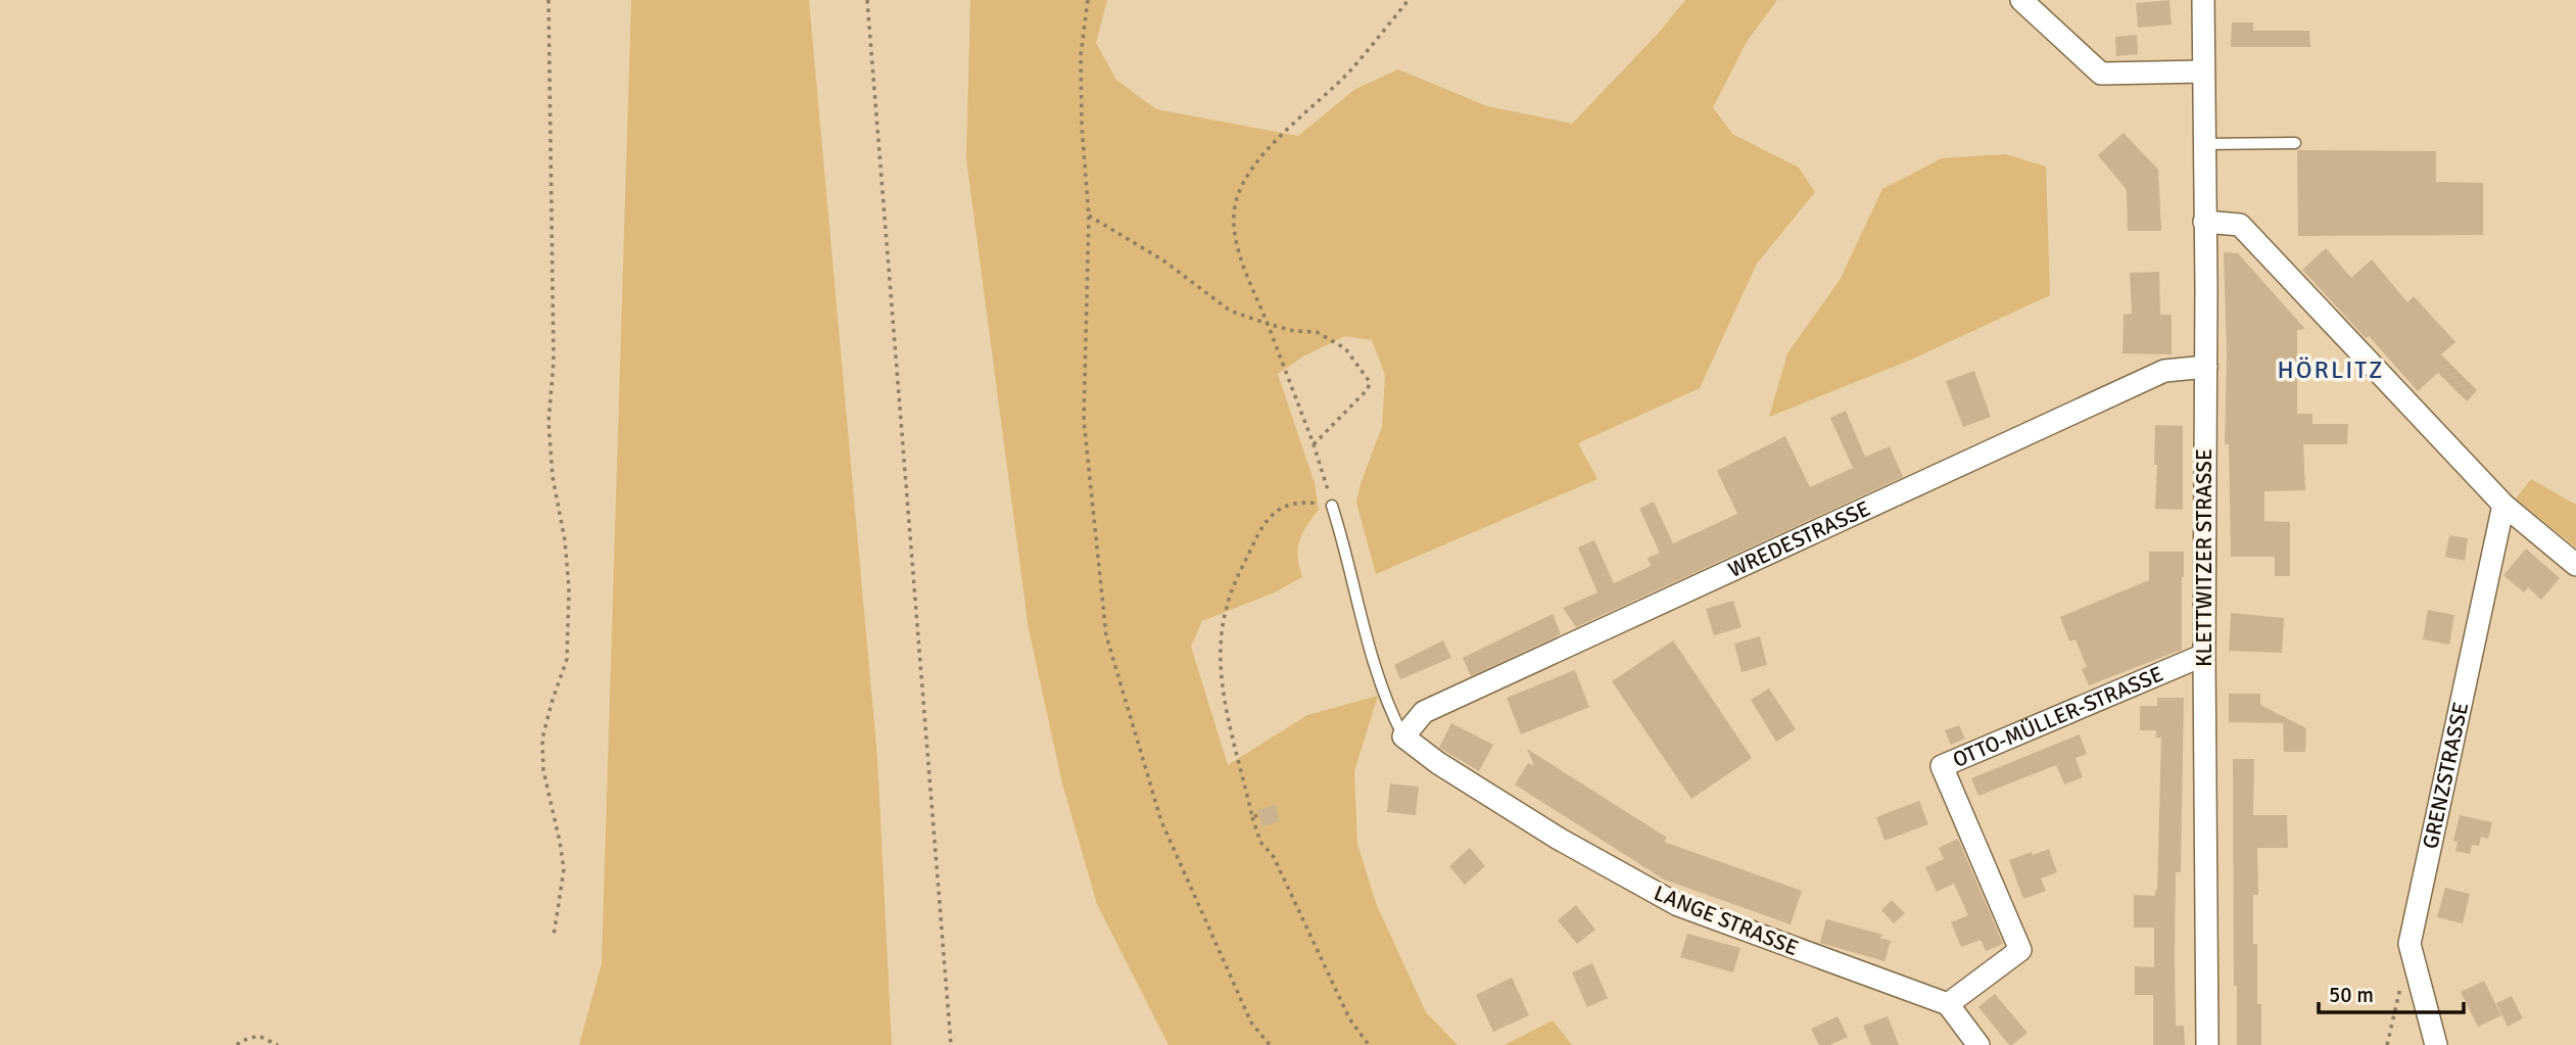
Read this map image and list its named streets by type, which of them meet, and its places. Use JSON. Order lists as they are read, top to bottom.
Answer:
{
  "streets": {
    "street": [
      "WREDESTRASSE",
      "KLETTWITZER STRASSE",
      "OTTO-MÜLLER-STRASSE",
      "GRENZSTRASSE",
      "LANGE STRASSE"
    ]
  },
  "crossings": [
    ["WREDESTRASSE", "KLETTWITZER STRASSE"],
    ["WREDESTRASSE", "LANGE STRASSE"],
    ["KLETTWITZER STRASSE", "OTTO-MÜLLER-STRASSE"],
    ["OTTO-MÜLLER-STRASSE", "LANGE STRASSE"]
  ],
  "districts": ["HÖRLITZ"],
  "scale_bar": "50 m"
}
